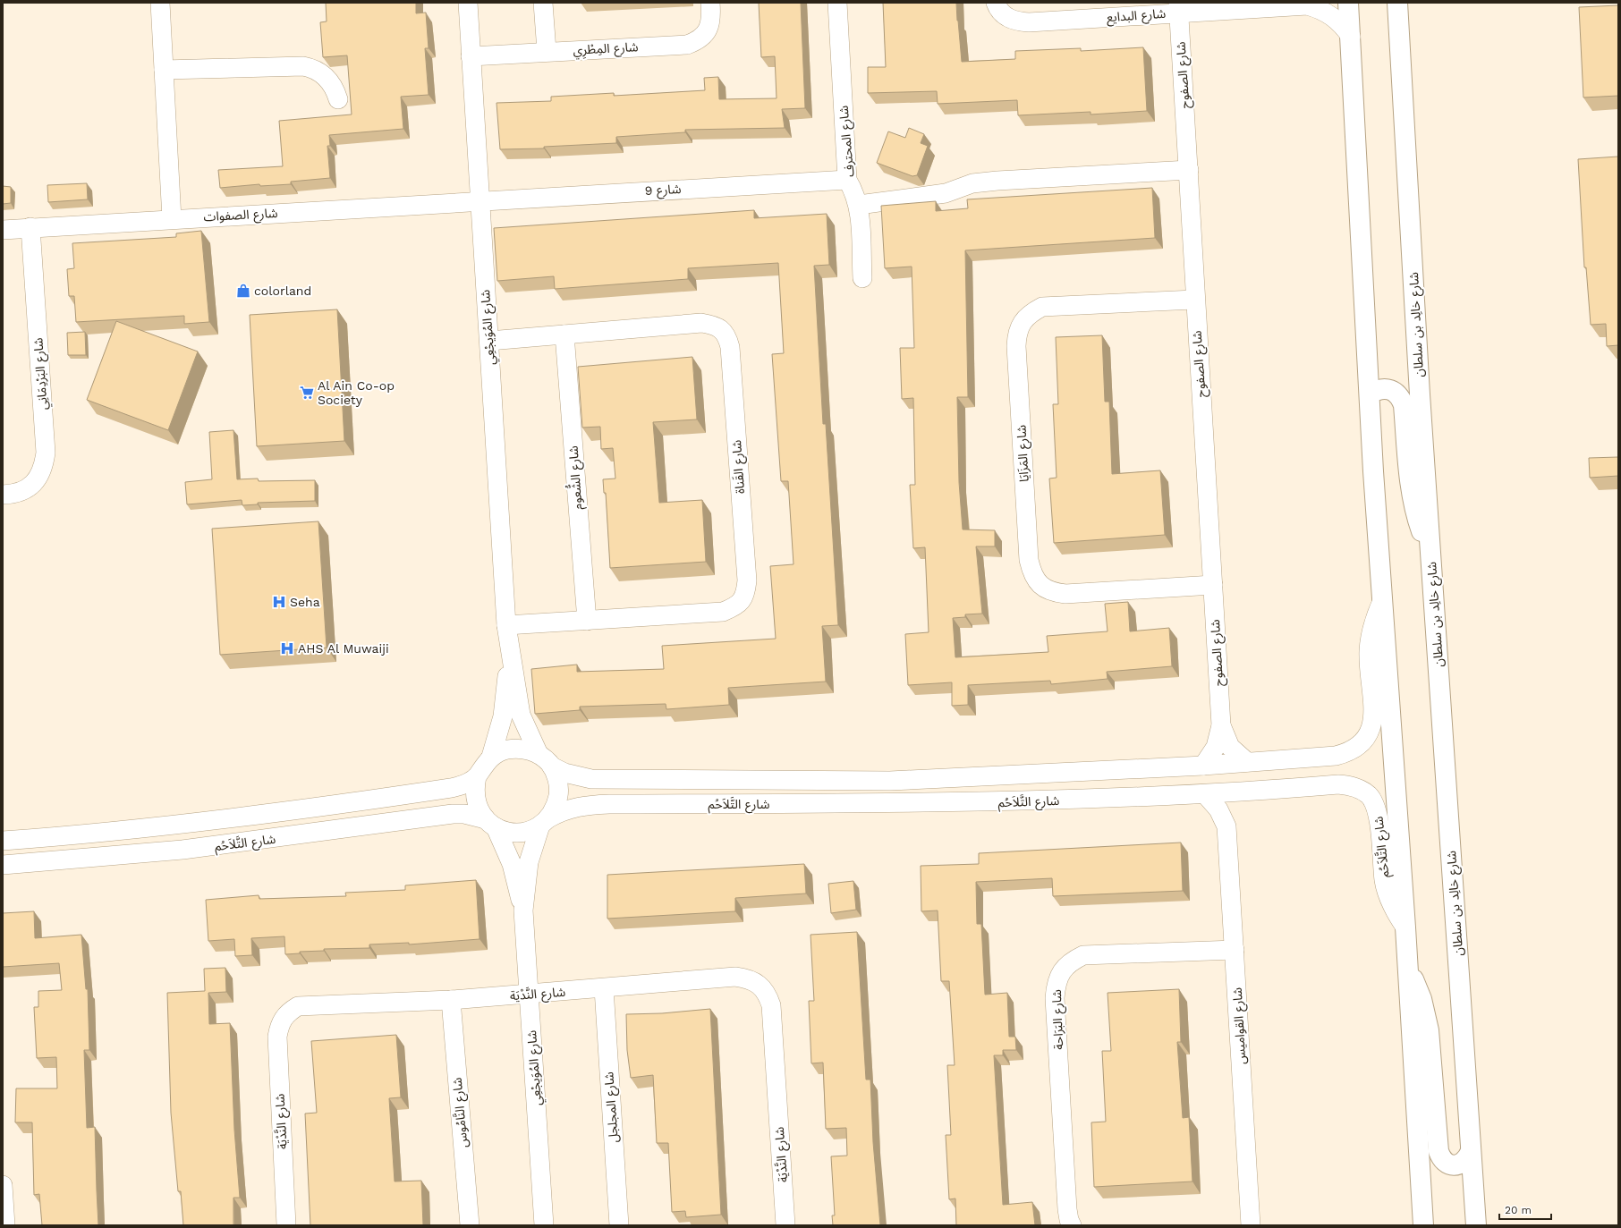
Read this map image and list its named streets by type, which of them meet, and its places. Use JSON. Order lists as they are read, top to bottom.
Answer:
{
  "streets": {
    "main road": ["شارع خالِد بن سلطان"],
    "street": [
      "شارع البدايع",
      "شارع المِطْرِي",
      "شارع الصفوح",
      "شارع المحترف",
      "شارع 9",
      "شارع الصفوات",
      "شارع المُوَيجْعِي",
      "شارع البَرْدِمَانِي",
      "شارع المَزَايَا",
      "شارع القَناة",
      "شارع الشُّعوم",
      "شارع التَّلاَحُم",
      "شارع النَّدْيَة",
      "شارع البَرَاحة",
      "شارع القواميس",
      "شارع المجلجل",
      "شارع النَّامُوس"
    ]
  },
  "crossings": [
    ["شارع البدايع", "شارع الصفوح"],
    ["شارع المِطْرِي", "شارع المُوَيجْعِي"],
    ["شارع الصفوح", "شارع المَزَايَا"],
    ["شارع الصفوح", "شارع التَّلاَحُم"],
    ["شارع المحترف", "شارع 9"],
    ["شارع 9", "شارع الصفوات"],
    ["شارع 9", "شارع المُوَيجْعِي"],
    ["شارع الصفوات", "شارع المُوَيجْعِي"],
    ["شارع الصفوات", "شارع البَرْدِمَانِي"],
    ["شارع المُوَيجْعِي", "شارع القَناة"],
    ["شارع المُوَيجْعِي", "شارع التَّلاَحُم"],
    ["شارع المُوَيجْعِي", "شارع النَّدْيَة"],
    ["شارع القَناة", "شارع الشُّعوم"],
    ["شارع التَّلاَحُم", "شارع القواميس"],
    ["شارع النَّدْيَة", "شارع المجلجل"],
    ["شارع النَّدْيَة", "شارع النَّامُوس"],
    ["شارع البَرَاحة", "شارع القواميس"]
  ],
  "places": {
    "shop": ["colorland"],
    "supermarket": ["Al Ain Co-op Society"],
    "hospital": ["Seha", "AHS Al Muwaiji"]
  },
  "scale_bar": "20 m"
}
